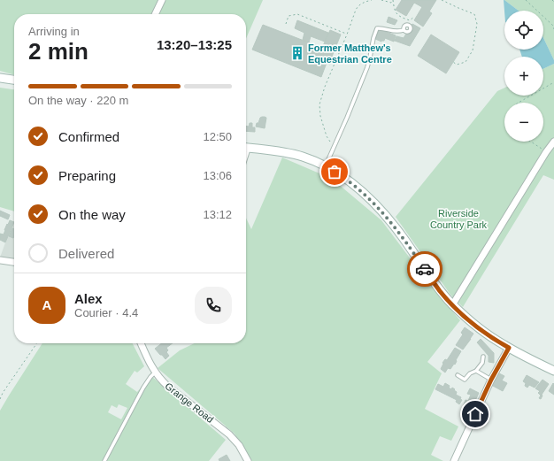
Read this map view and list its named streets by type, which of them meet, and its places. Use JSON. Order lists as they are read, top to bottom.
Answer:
{
  "streets": {
    "street": ["Grange Road"]
  },
  "parks": ["Riverside Country Park"],
  "places": {
    "building": ["Former Matthew's Equestrian Centre"]
  },
  "page": {
    "map_buttons": ["+", "−"],
    "heading": ["2 min", "Arriving in", "13:20–13:25"],
    "panel": ["Alex", "Courier · 4.4"],
    "bar": "On the way · 220 m",
    "list": [
      ["Confirmed", "12:50"],
      ["Preparing", "13:06"],
      ["On the way", "13:12"],
      "Delivered"
    ],
    "round": "A"
  }
}
